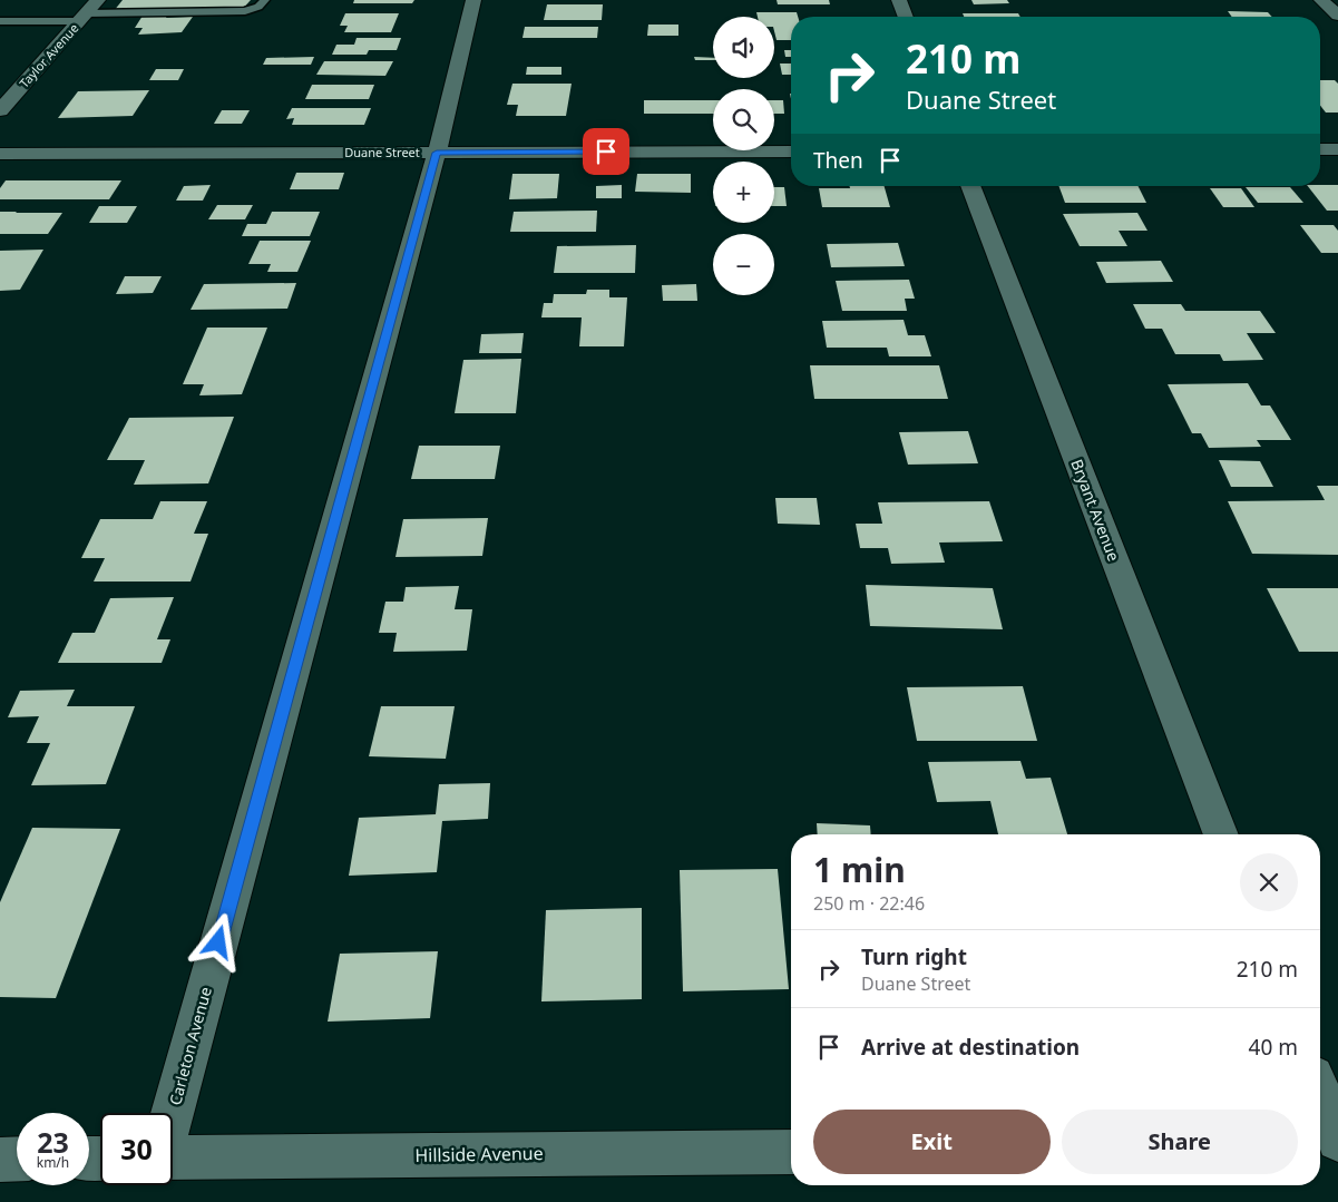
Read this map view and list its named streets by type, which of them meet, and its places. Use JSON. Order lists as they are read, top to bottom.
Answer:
{
  "streets": {
    "street": [
      "Taylor Avenue",
      "Duane Street",
      "Bryant Avenue",
      "Carleton Avenue",
      "Hillside Avenue"
    ]
  },
  "crossings": [
    ["Duane Street", "Carleton Avenue"]
  ],
  "page": {
    "map_buttons": ["+", "−"],
    "turn": ["210 m", "Duane Street"],
    "then": "Then",
    "heading": ["1 min", "250 m · 22:46"],
    "list": [
      {
        "name": "Turn right",
        "note": "Duane Street",
        "value": "210 m"
      },
      {
        "name": "Arrive at destination",
        "value": "40 m"
      }
    ],
    "buttons": ["Exit", "Share"],
    "speed": "23 km/h",
    "limit": "30"
  }
}
